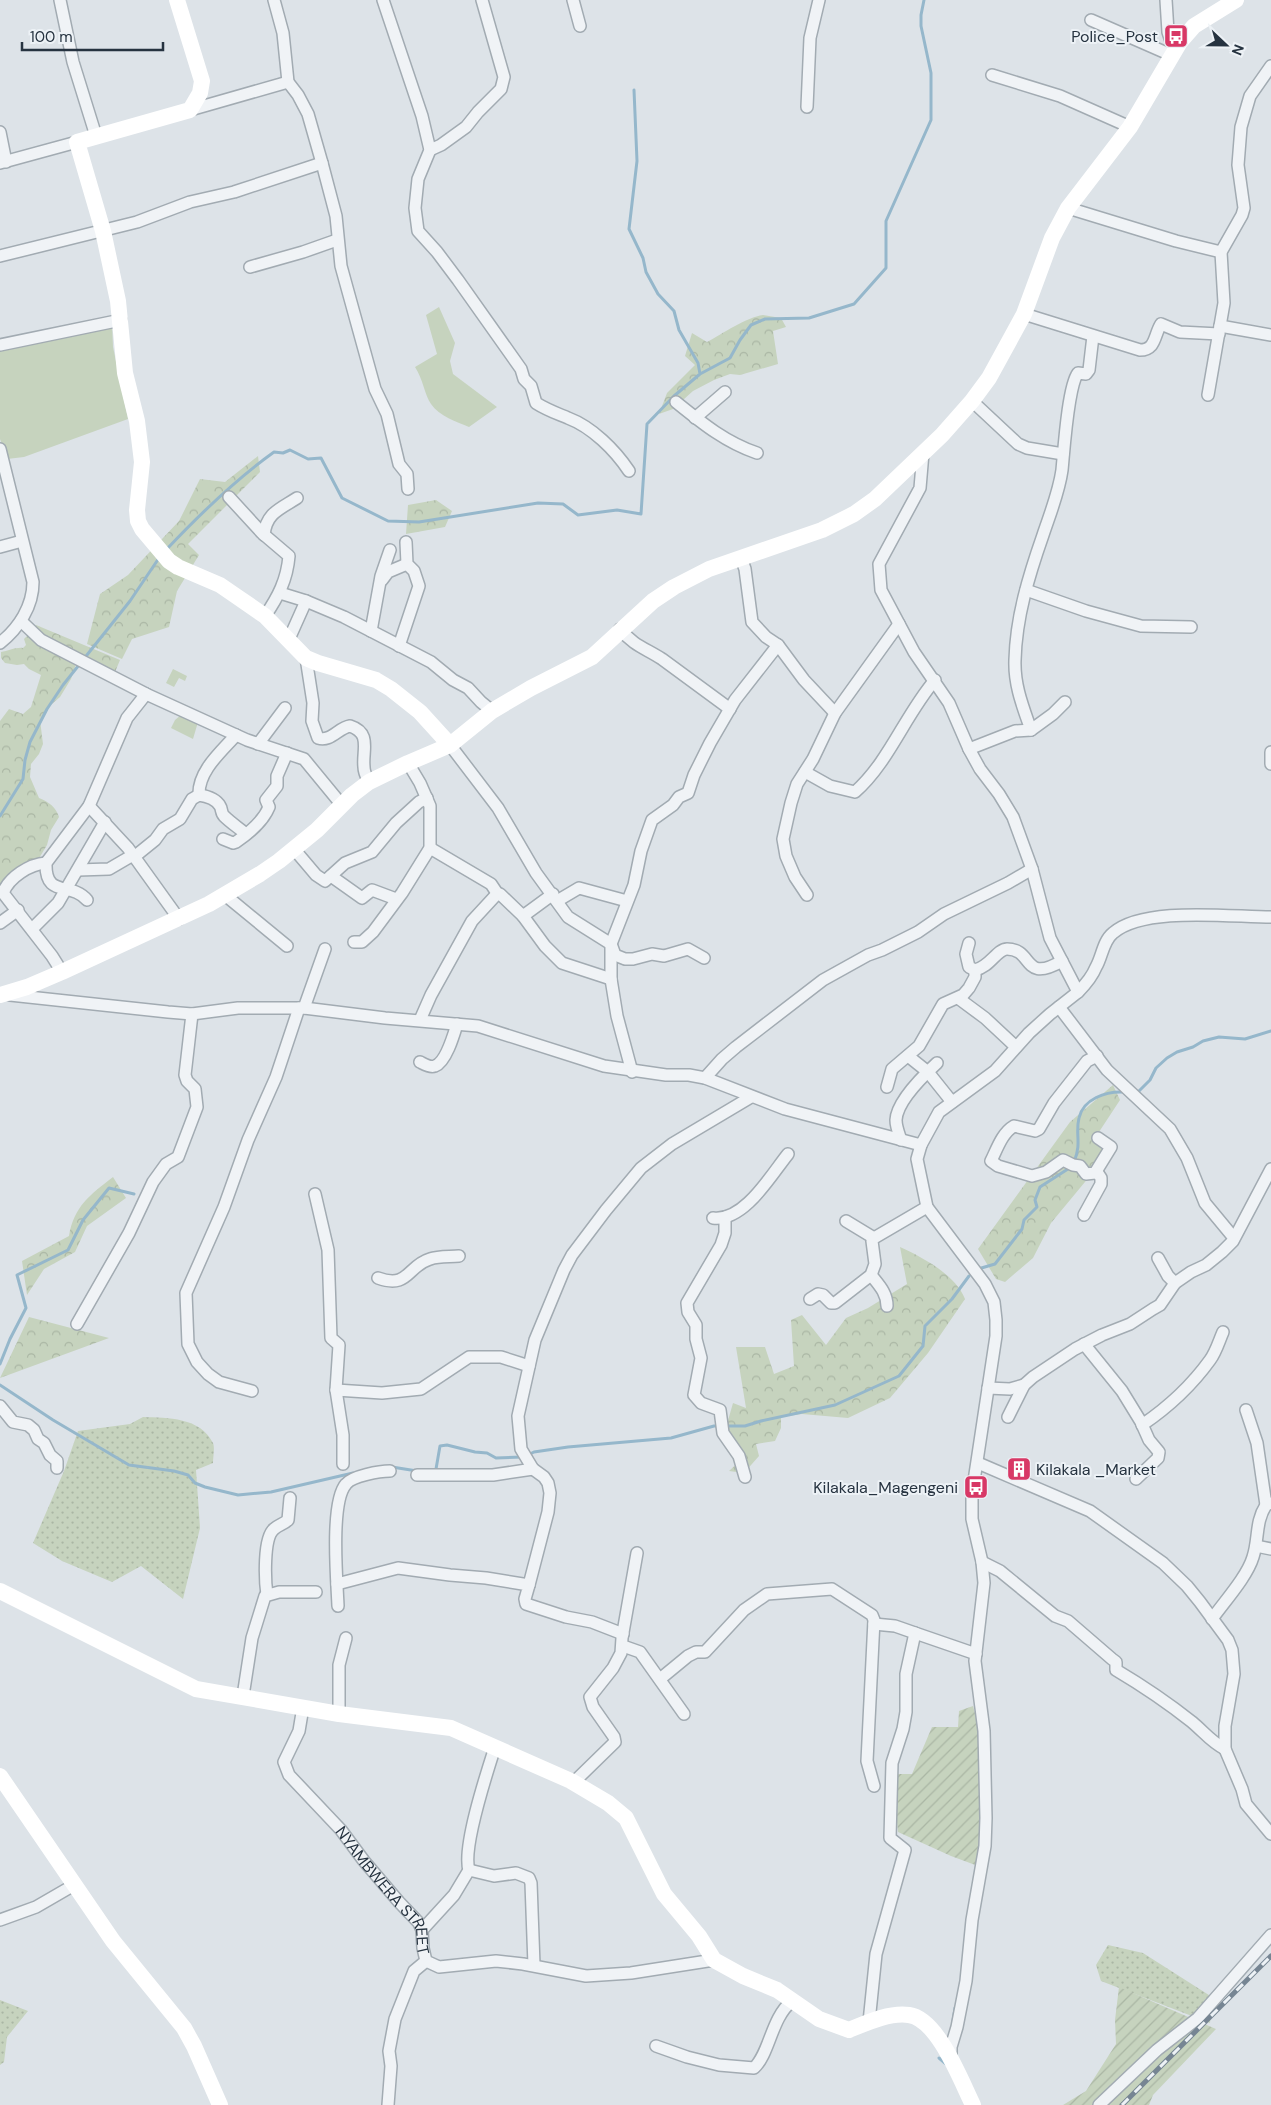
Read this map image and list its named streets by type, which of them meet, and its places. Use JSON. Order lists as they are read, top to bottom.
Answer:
{
  "streets": {
    "street": ["NYAMBWERA STREET"]
  },
  "places": {
    "bus stop": ["Police_Post", "Kilakala_Magengeni"],
    "building": ["Kilakala _Market"]
  },
  "scale_bar": "100 m",
  "north": "right"
}
